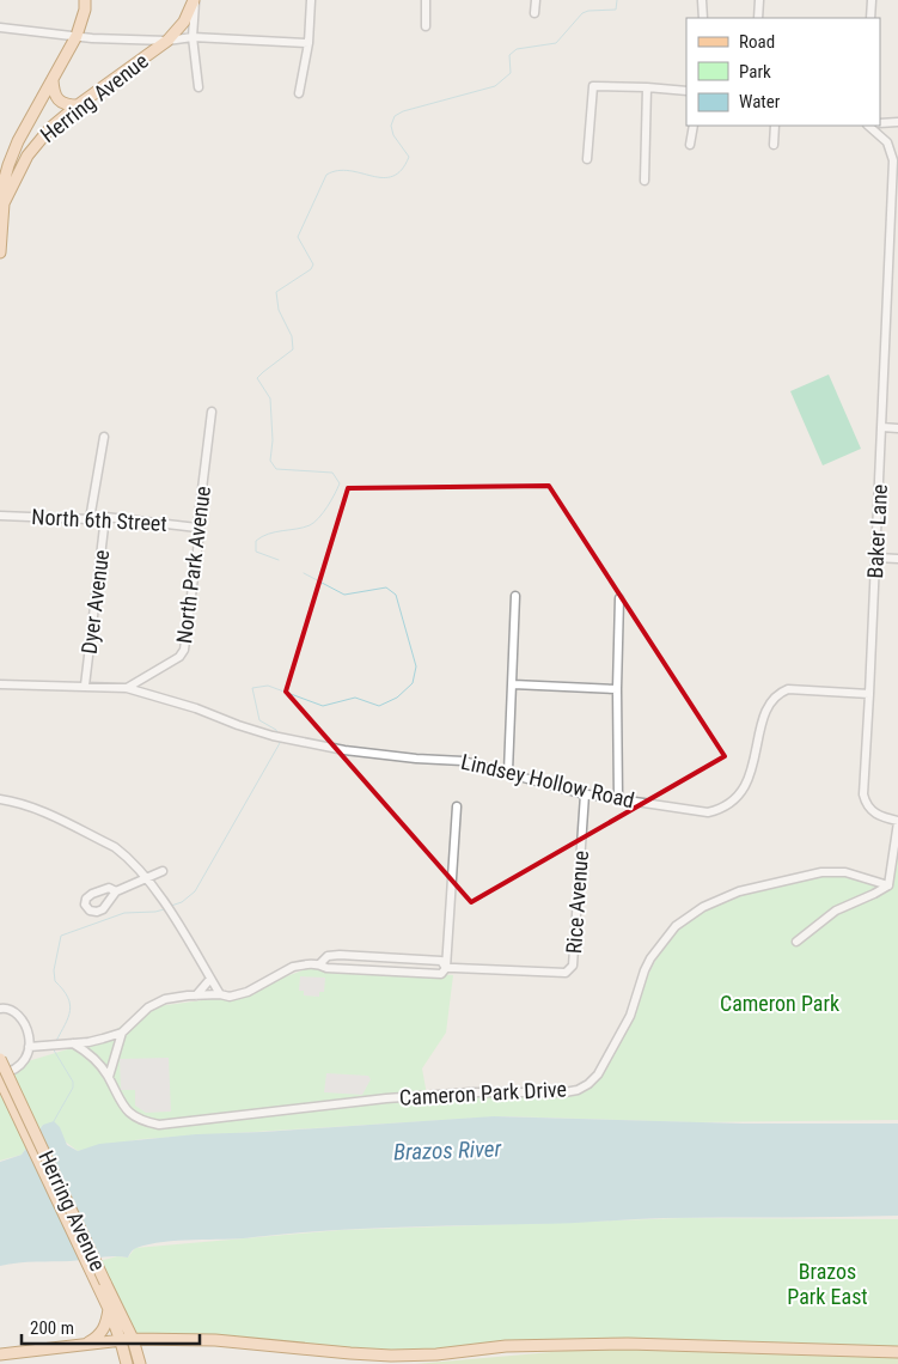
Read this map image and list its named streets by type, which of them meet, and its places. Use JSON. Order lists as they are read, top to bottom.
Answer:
{
  "streets": {
    "main road": ["Herring Avenue"],
    "street": [
      "North 6th Street",
      "Baker Lane",
      "North Park Avenue",
      "Dyer Avenue",
      "Lindsey Hollow Road",
      "Rice Avenue",
      "Cameron Park Drive"
    ]
  },
  "crossings": [
    ["North 6th Street", "North Park Avenue"],
    ["North 6th Street", "Dyer Avenue"],
    ["Baker Lane", "Lindsey Hollow Road"],
    ["North Park Avenue", "Lindsey Hollow Road"],
    ["Dyer Avenue", "Lindsey Hollow Road"],
    ["Lindsey Hollow Road", "Rice Avenue"]
  ],
  "water": ["Brazos River"],
  "parks": ["Cameron Park", "Brazos Park East"],
  "legend": ["Road", "Park", "Water"],
  "scale_bar": "200 m"
}
